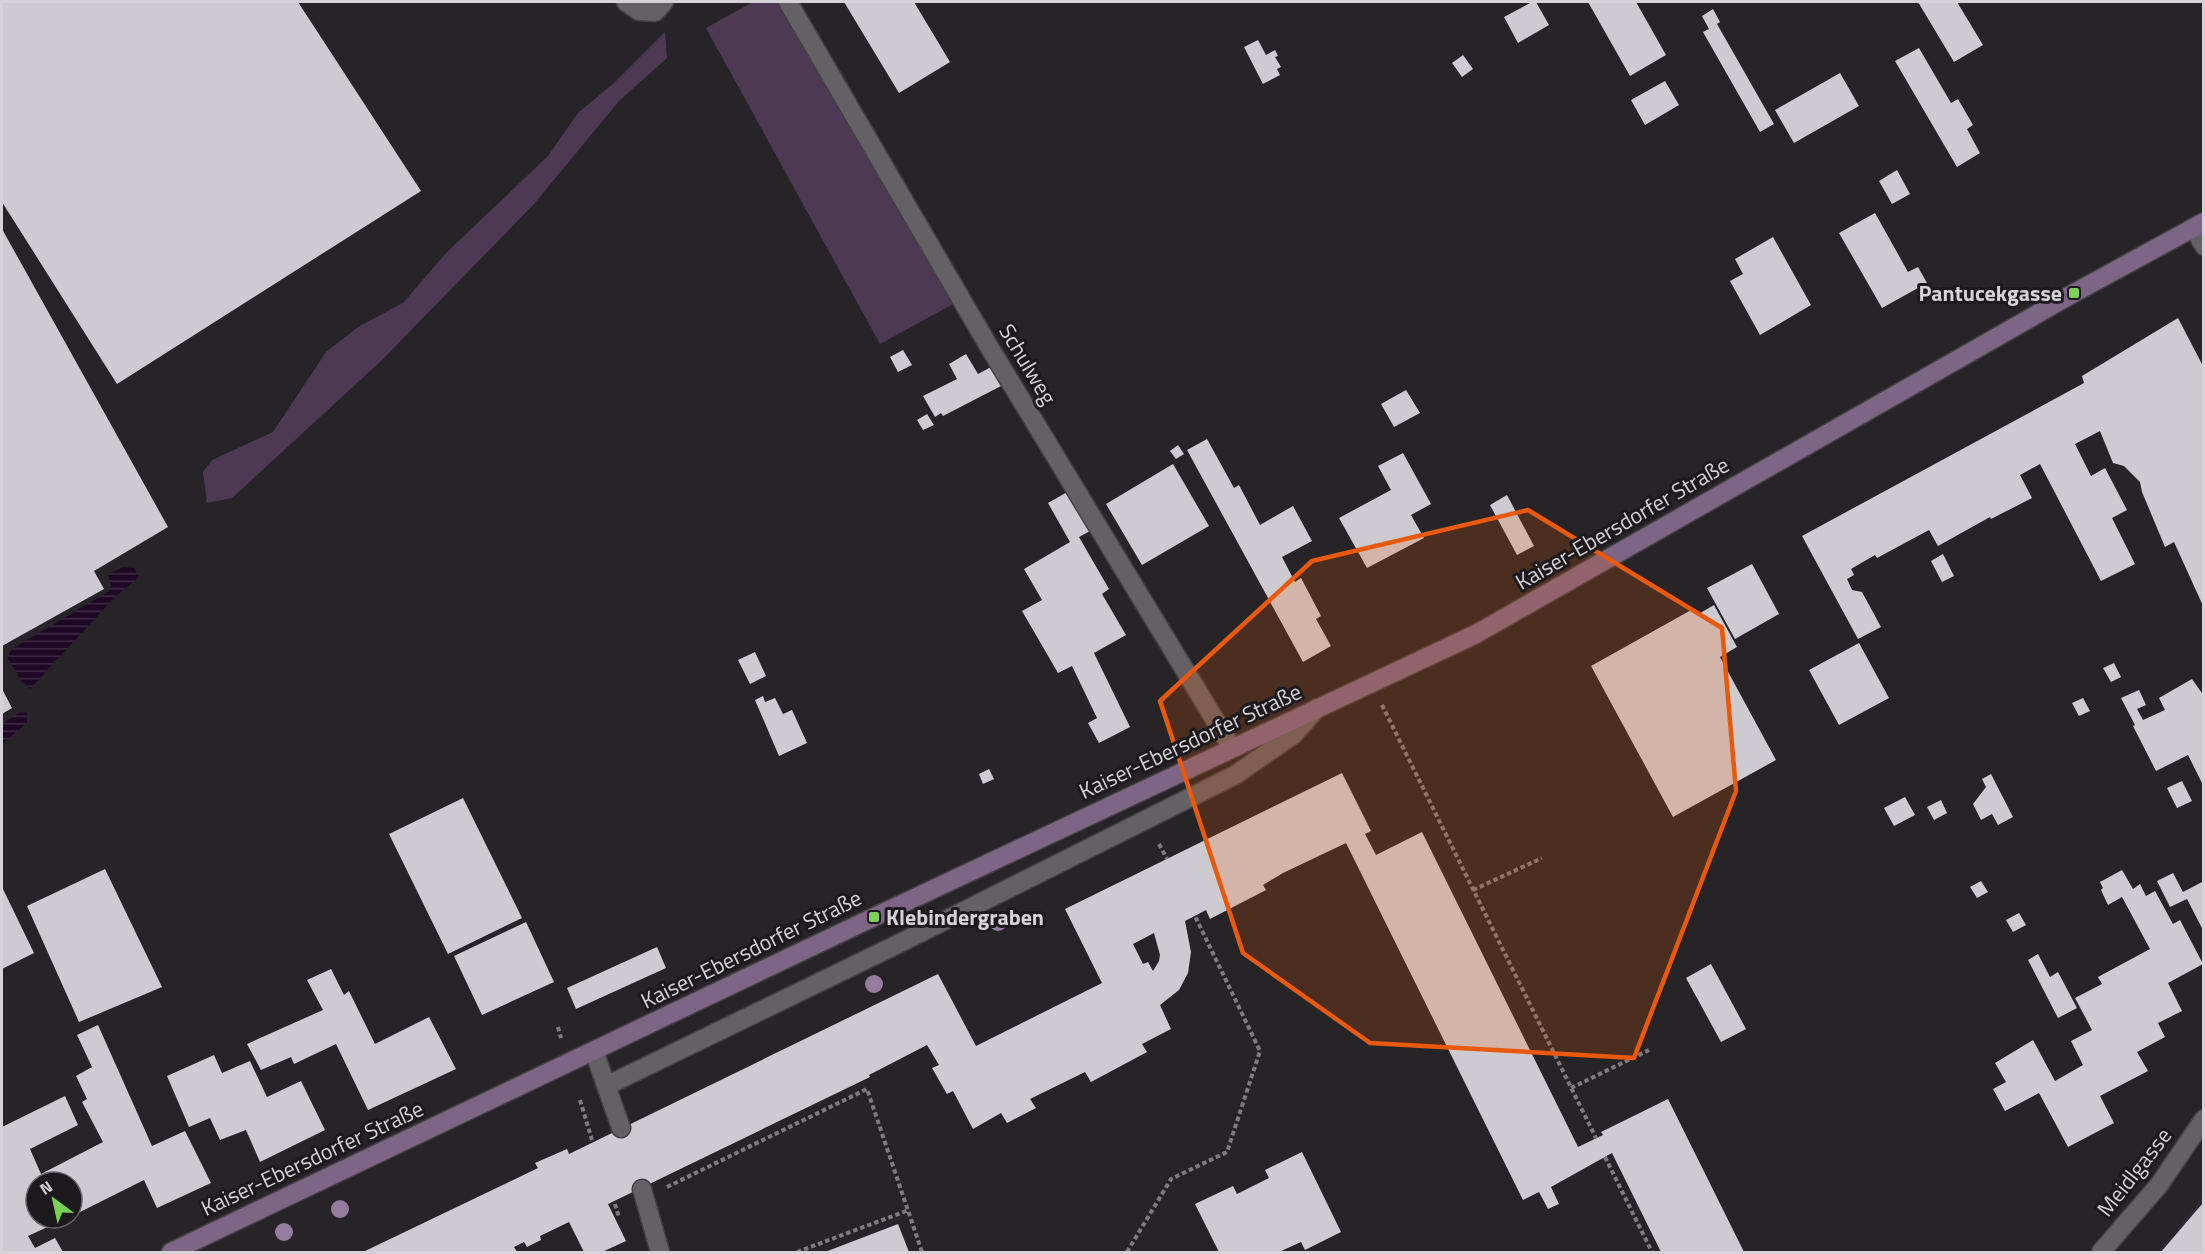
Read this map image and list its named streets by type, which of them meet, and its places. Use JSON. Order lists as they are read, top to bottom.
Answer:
{
  "streets": {
    "main road": ["Kaiser-Ebersdorfer Straße"],
    "street": ["Schulweg", "Meidlgasse"]
  },
  "crossings": [
    ["Schulweg", "Kaiser-Ebersdorfer Straße"]
  ],
  "places": {
    "transit": ["Pantucekgasse", "Klebindergraben"]
  },
  "north": "top left"
}
